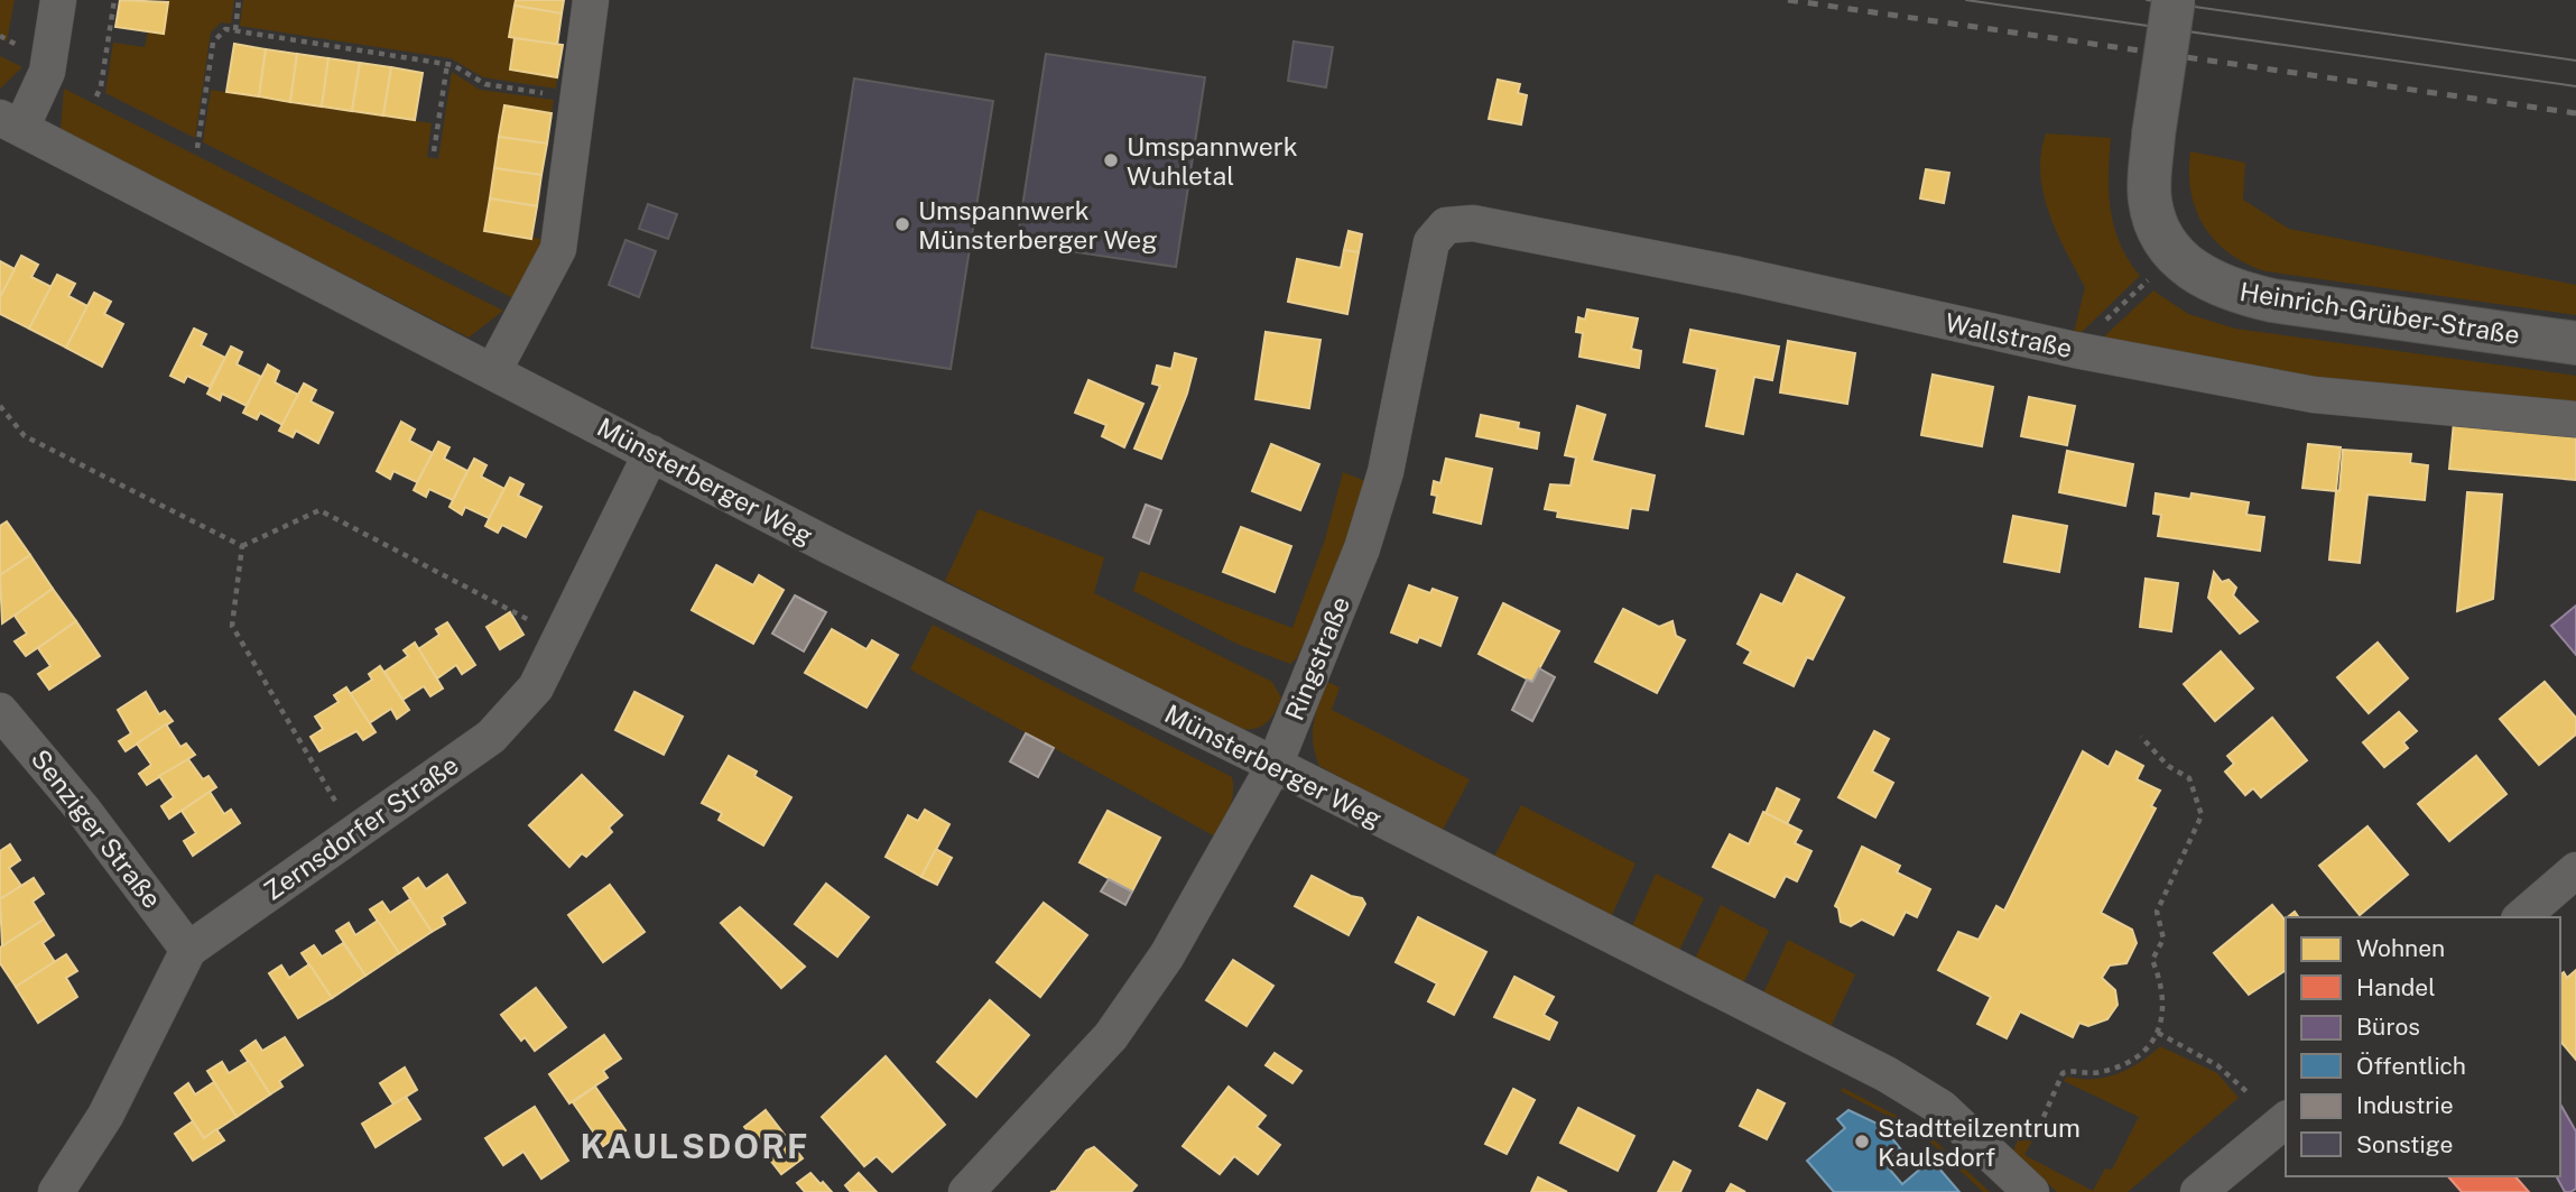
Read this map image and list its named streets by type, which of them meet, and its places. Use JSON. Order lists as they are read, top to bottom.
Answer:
{
  "streets": {
    "street": [
      "Heinrich-Grüber-Straße",
      "Wallstraße",
      "Münsterberger Weg",
      "Ringstraße",
      "Zernsdorfer Straße",
      "Senziger Straße"
    ]
  },
  "crossings": [
    ["Wallstraße", "Ringstraße"],
    ["Münsterberger Weg", "Ringstraße"],
    ["Münsterberger Weg", "Zernsdorfer Straße"],
    ["Zernsdorfer Straße", "Senziger Straße"]
  ],
  "districts": ["KAULSDORF"],
  "places": ["Umspannwerk Wuhletal", "Umspannwerk Münsterberger Weg", "Stadtteilzentrum Kaulsdorf"],
  "legend": [
    "Wohnen",
    "Handel",
    "Büros",
    "Öffentlich",
    "Industrie",
    "Sonstige"
  ]
}
